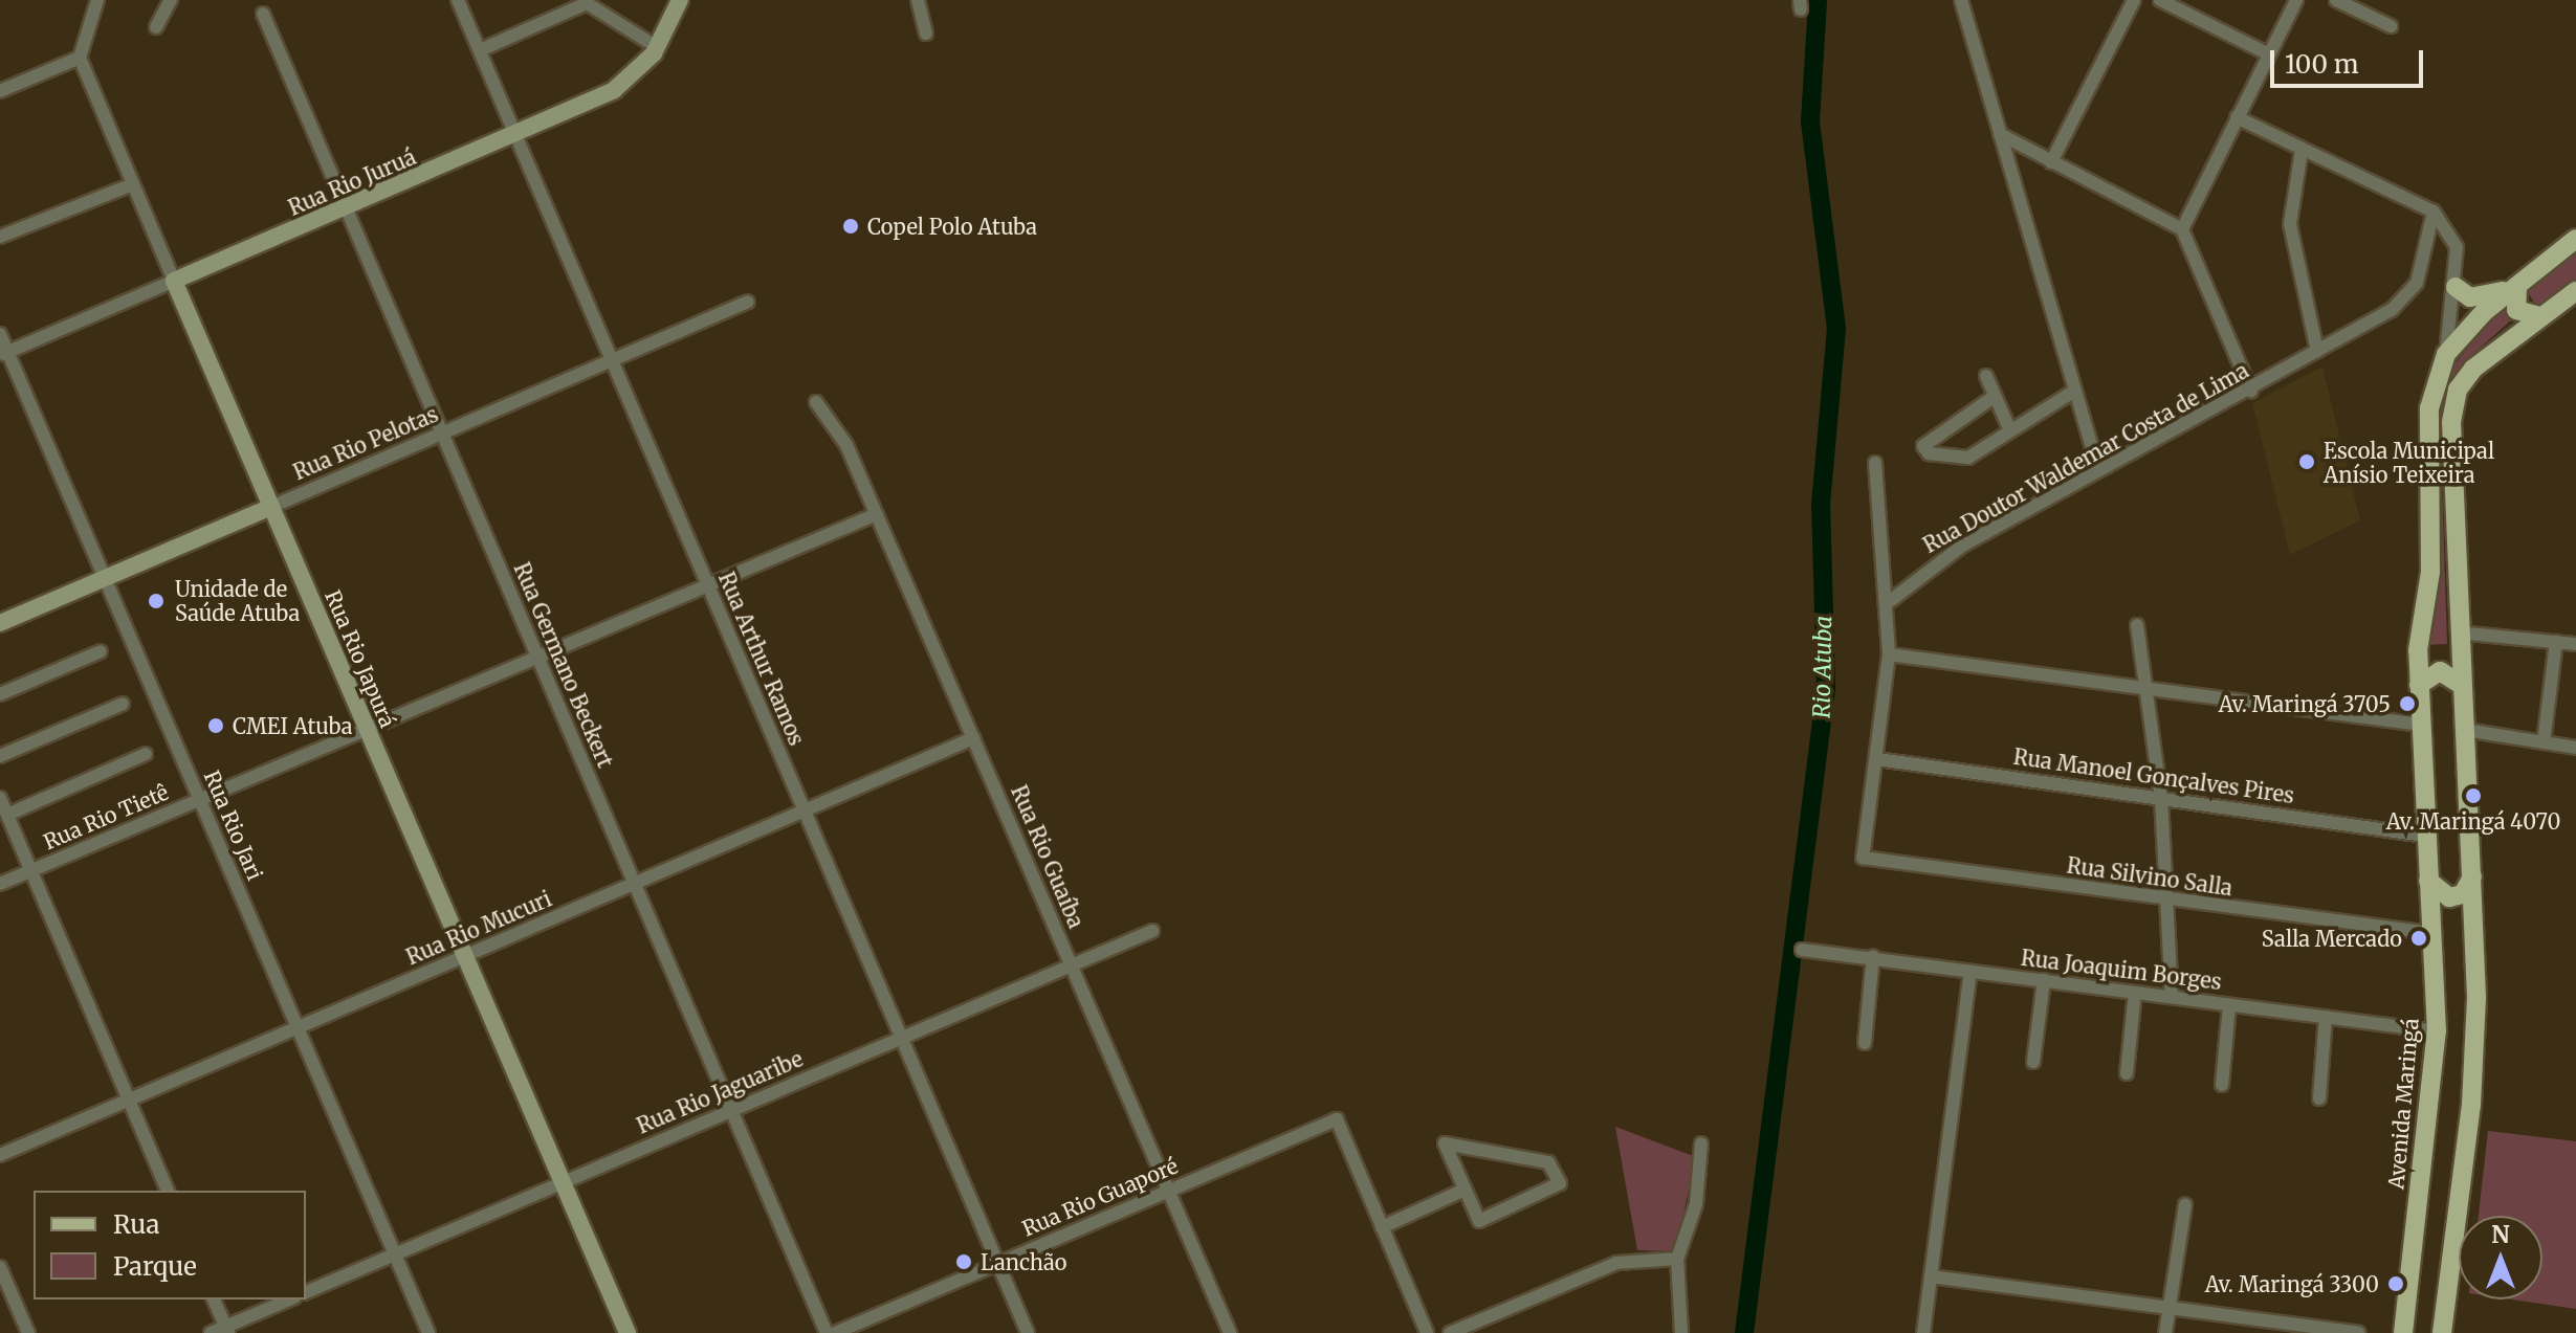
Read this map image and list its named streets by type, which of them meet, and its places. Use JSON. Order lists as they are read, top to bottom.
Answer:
{
  "streets": {
    "main road": ["Avenida Maringá"],
    "street": [
      "Rua Rio Juruá",
      "Rua Rio Pelotas",
      "Rua Doutor Waldemar Costa de Lima",
      "Rua Rio Japurá",
      "Rua Arthur Ramos",
      "Rua Germano Beckert",
      "Rua Manoel Gonçalves Pires",
      "Rua Rio Tietê",
      "Rua Rio Jari",
      "Rua Rio Guaíba",
      "Rua Silvino Salla",
      "Rua Rio Mucuri",
      "Rua Joaquim Borges",
      "Rua Rio Jaguaribe",
      "Rua Rio Guaporé"
    ]
  },
  "crossings": [
    ["Rua Rio Juruá", "Rua Rio Japurá"],
    ["Rua Rio Juruá", "Rua Arthur Ramos"],
    ["Rua Rio Juruá", "Rua Germano Beckert"],
    ["Rua Rio Juruá", "Rua Rio Jari"],
    ["Rua Rio Pelotas", "Rua Rio Japurá"],
    ["Rua Rio Pelotas", "Rua Arthur Ramos"],
    ["Rua Rio Pelotas", "Rua Germano Beckert"],
    ["Rua Rio Pelotas", "Rua Rio Jari"],
    ["Rua Rio Japurá", "Rua Rio Tietê"],
    ["Rua Rio Japurá", "Rua Rio Mucuri"],
    ["Rua Rio Japurá", "Rua Rio Jaguaribe"],
    ["Rua Arthur Ramos", "Rua Rio Tietê"],
    ["Rua Arthur Ramos", "Rua Rio Mucuri"],
    ["Rua Arthur Ramos", "Rua Rio Jaguaribe"],
    ["Rua Arthur Ramos", "Rua Rio Guaporé"],
    ["Rua Germano Beckert", "Rua Rio Tietê"],
    ["Rua Germano Beckert", "Rua Rio Mucuri"],
    ["Rua Germano Beckert", "Rua Rio Jaguaribe"],
    ["Rua Manoel Gonçalves Pires", "Rua Silvino Salla"],
    ["Rua Manoel Gonçalves Pires", "Avenida Maringá"],
    ["Rua Rio Tietê", "Rua Rio Jari"],
    ["Rua Rio Tietê", "Rua Rio Guaíba"],
    ["Rua Rio Jari", "Rua Rio Mucuri"],
    ["Rua Rio Jari", "Rua Rio Jaguaribe"],
    ["Rua Rio Guaíba", "Rua Rio Mucuri"],
    ["Rua Rio Guaíba", "Rua Rio Jaguaribe"],
    ["Rua Rio Guaíba", "Rua Rio Guaporé"],
    ["Rua Silvino Salla", "Avenida Maringá"],
    ["Rua Joaquim Borges", "Avenida Maringá"]
  ],
  "water": ["Rio Atuba"],
  "places": [
    "Copel Polo Atuba",
    "Escola Municipal Anísio Teixeira",
    "Unidade de Saúde Atuba",
    "Av. Maringá 3705",
    "CMEI Atuba",
    "Av. Maringá 4070",
    "Salla Mercado",
    "Lanchão",
    "Av. Maringá 3300"
  ],
  "legend": ["Rua", "Parque"],
  "scale_bar": "100 m",
  "north": "top"
}
